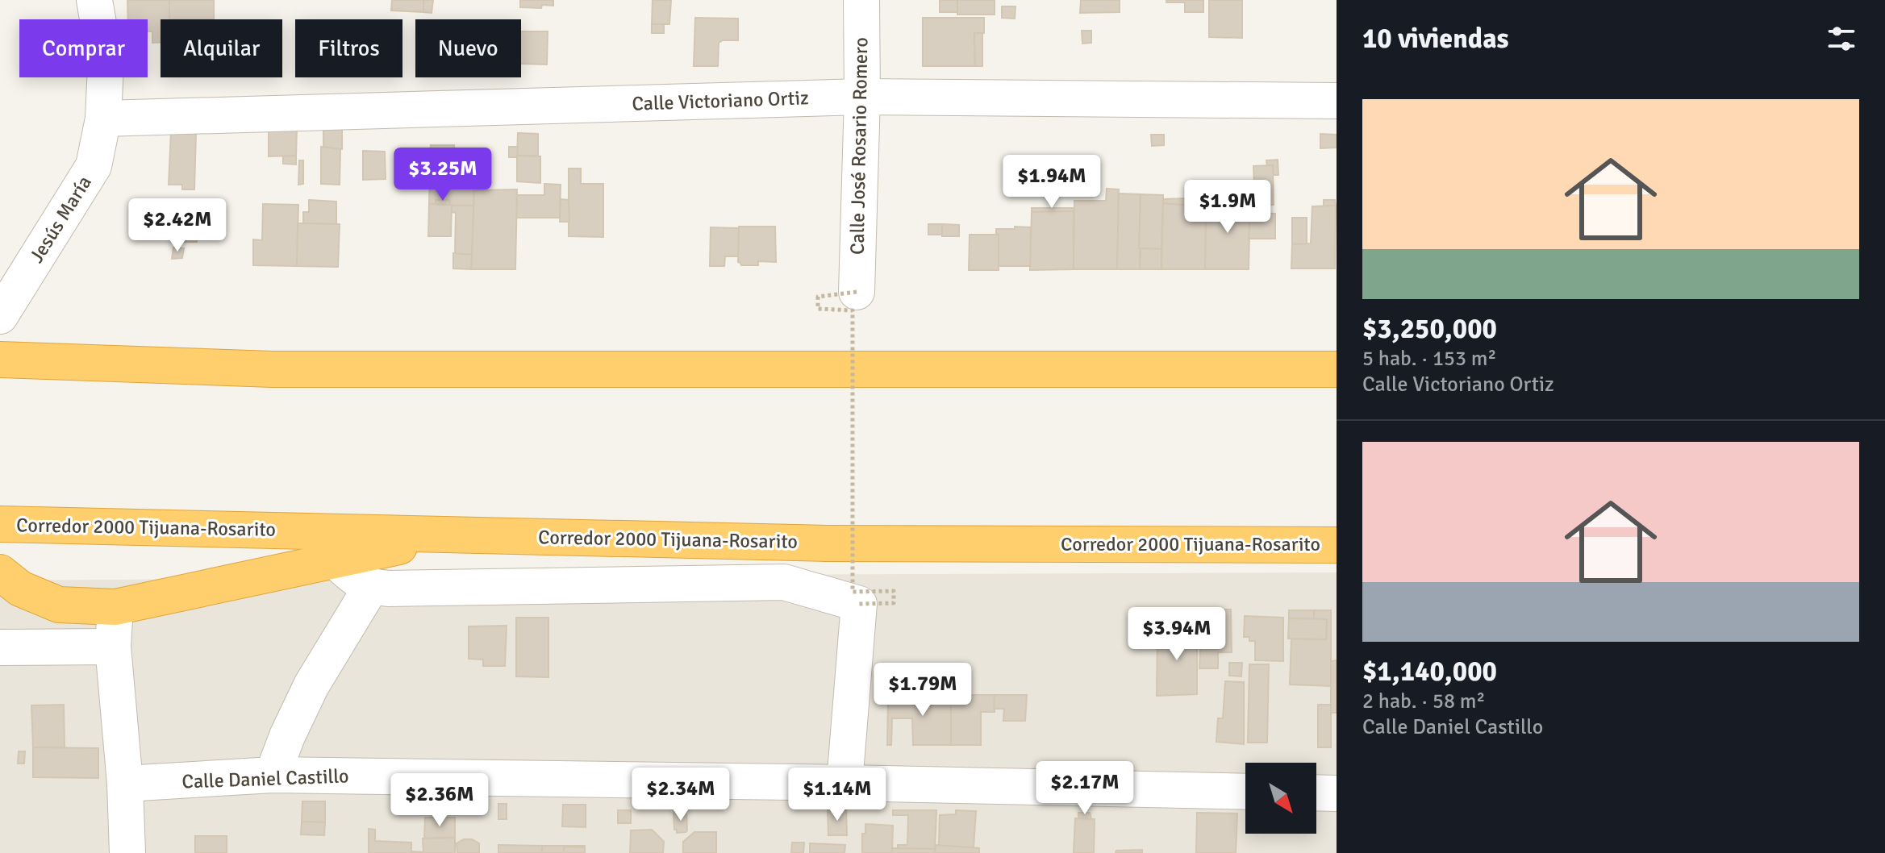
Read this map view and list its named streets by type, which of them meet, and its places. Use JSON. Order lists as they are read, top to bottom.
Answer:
{
  "streets": {
    "highway": ["Corredor 2000 Tijuana-Rosarito"],
    "street": [
      "Calle Victoriano Ortiz",
      "Calle José Rosario Romero",
      "Jesús María",
      "Calle Daniel Castillo"
    ]
  },
  "crossings": [
    ["Calle Victoriano Ortiz", "Calle José Rosario Romero"],
    ["Calle Victoriano Ortiz", "Jesús María"]
  ],
  "north": "bottom right",
  "page": {
    "heading": "10 viviendas",
    "chip": [
      "Comprar",
      "Alquilar",
      "Filtros",
      "Nuevo"
    ],
    "list": [
      {
        "name": "$3,250,000",
        "note": "5 hab. · 153 m² · Calle Victoriano Ortiz"
      },
      {
        "name": "$1,140,000",
        "note": "2 hab. · 58 m² · Calle Daniel Castillo"
      }
    ],
    "price": [
      "$3.25M",
      "$1.94M",
      "$1.9M",
      "$2.42M",
      "$3.94M",
      "$1.79M",
      "$2.17M",
      "$2.34M",
      "$1.14M",
      "$2.36M"
    ]
  }
}
